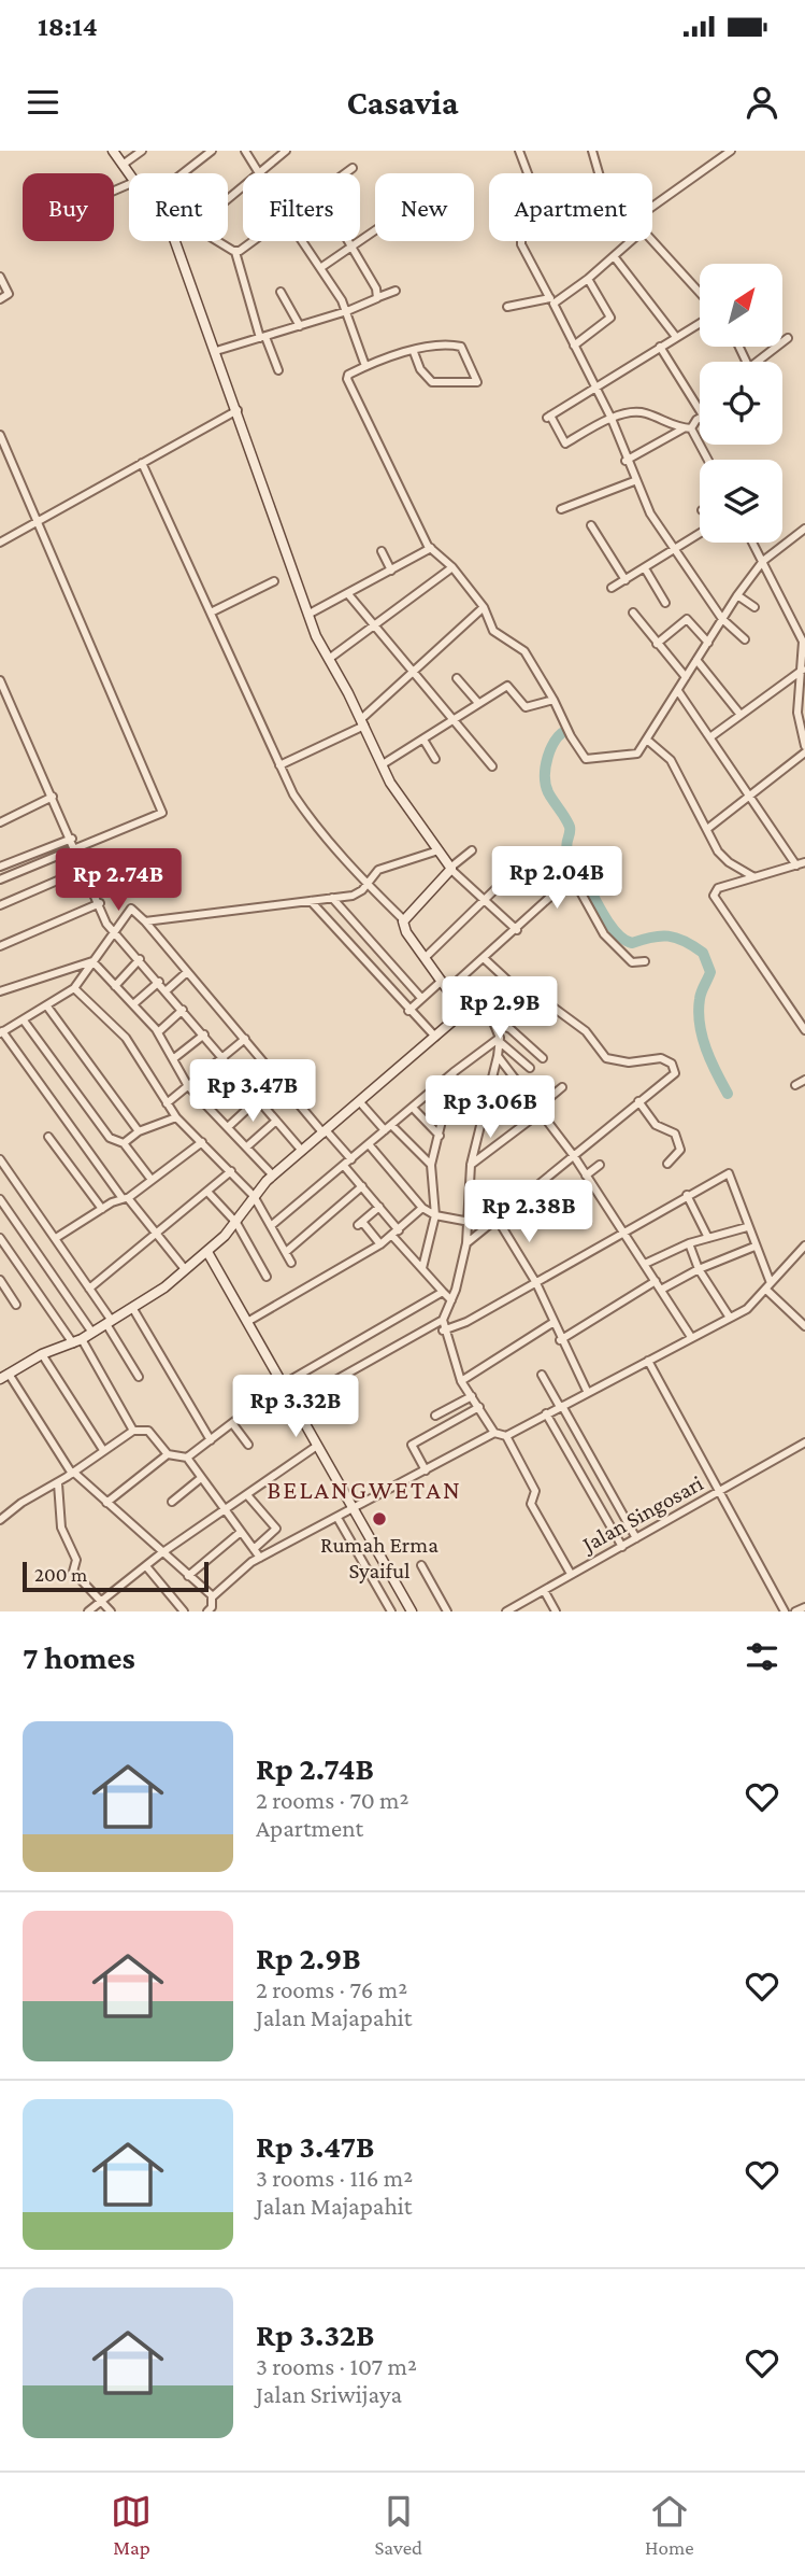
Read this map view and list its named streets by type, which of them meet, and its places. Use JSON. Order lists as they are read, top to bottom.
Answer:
{
  "streets": {
    "street": ["Jalan Singosari"]
  },
  "districts": ["BELANGWETAN"],
  "places": ["Rumah Erma Syaiful"],
  "scale_bar": "200 m",
  "north": "top right",
  "page": {
    "status": "18:14",
    "header": "Casavia",
    "chip": [
      "Buy",
      "Rent",
      "Filters",
      "New",
      "Apartment"
    ],
    "price": [
      "Rp 2.04B",
      "Rp 2.74B",
      "Rp 2.9B",
      "Rp 3.47B",
      "Rp 3.06B",
      "Rp 2.38B",
      "Rp 3.32B"
    ],
    "scale": "200 m",
    "heading": "7 homes",
    "list": [
      {
        "name": "Rp 2.74B",
        "note": "2 rooms · 70 m² · Apartment"
      },
      {
        "name": "Rp 2.9B",
        "note": "2 rooms · 76 m² · Jalan Majapahit"
      },
      {
        "name": "Rp 3.47B",
        "note": "3 rooms · 116 m² · Jalan Majapahit"
      },
      {
        "name": "Rp 3.32B",
        "note": "3 rooms · 107 m² · Jalan Sriwijaya"
      }
    ],
    "tabs": ["Map", "Saved", "Home"]
  }
}
